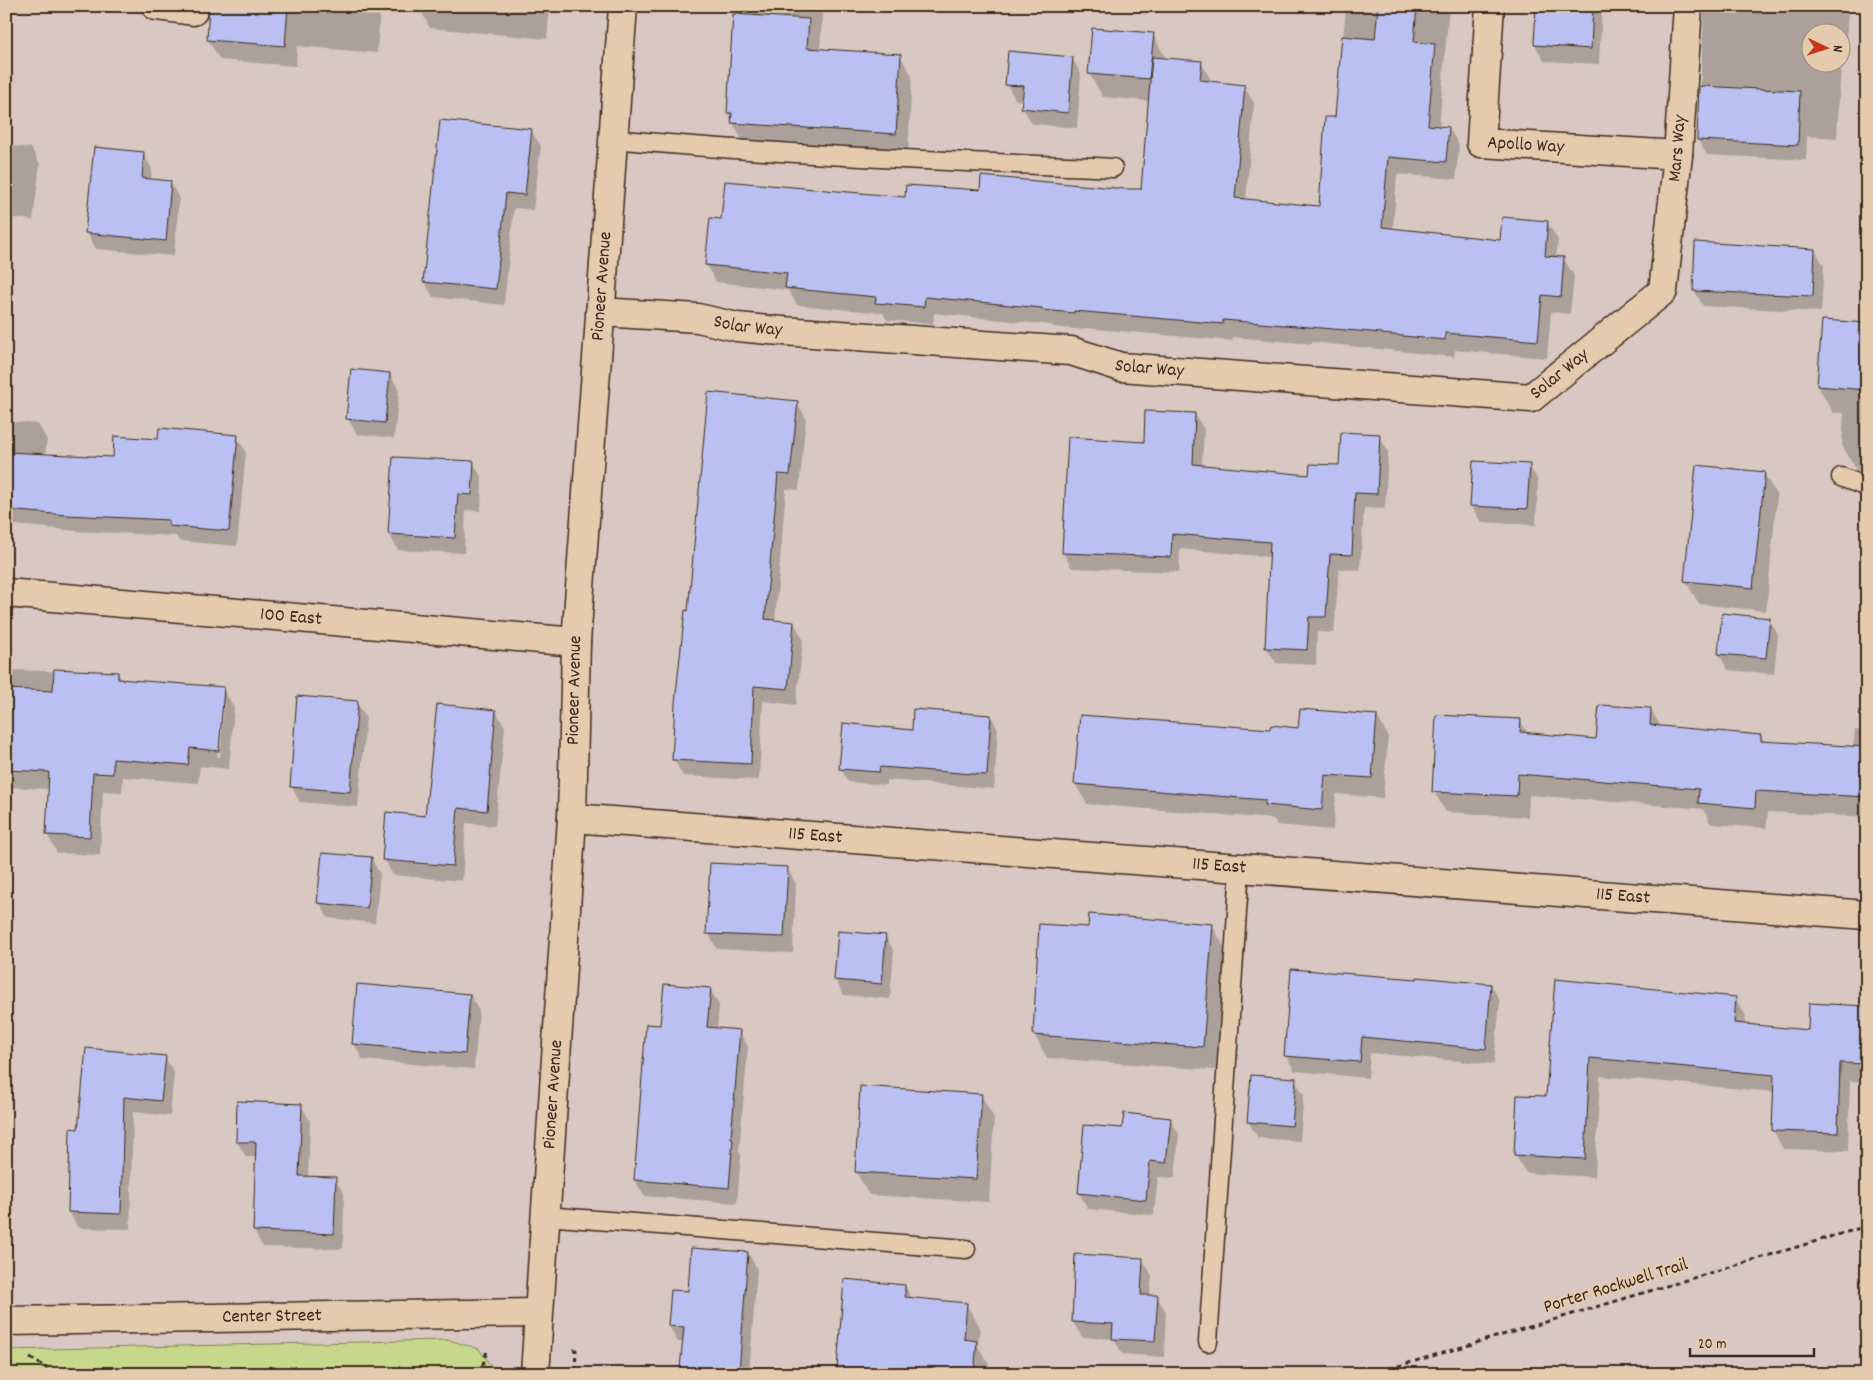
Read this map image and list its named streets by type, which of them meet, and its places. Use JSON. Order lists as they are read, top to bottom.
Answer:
{
  "streets": {
    "street": [
      "Apollo Way",
      "Mars Way",
      "Pioneer Avenue",
      "Solar Way",
      "100 East",
      "115 East",
      "Center Street"
    ],
    "path": ["Porter Rockwell Trail"]
  },
  "crossings": [
    ["Apollo Way", "Mars Way"],
    ["Mars Way", "Solar Way"],
    ["Pioneer Avenue", "Solar Way"],
    ["Pioneer Avenue", "100 East"],
    ["Pioneer Avenue", "115 East"],
    ["Pioneer Avenue", "Center Street"]
  ],
  "scale_bar": "20 m",
  "north": "right"
}
